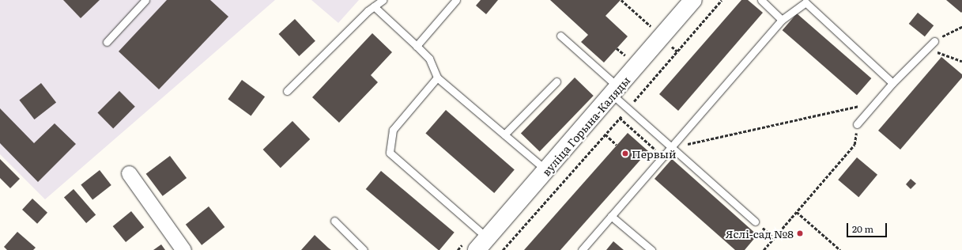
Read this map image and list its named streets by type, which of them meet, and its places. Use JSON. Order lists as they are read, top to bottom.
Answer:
{
  "streets": {
    "street": ["вуліца Горына-Каляды"]
  },
  "places": ["Первый", "Яслі-сад №8"],
  "scale_bar": "20 m"
}
